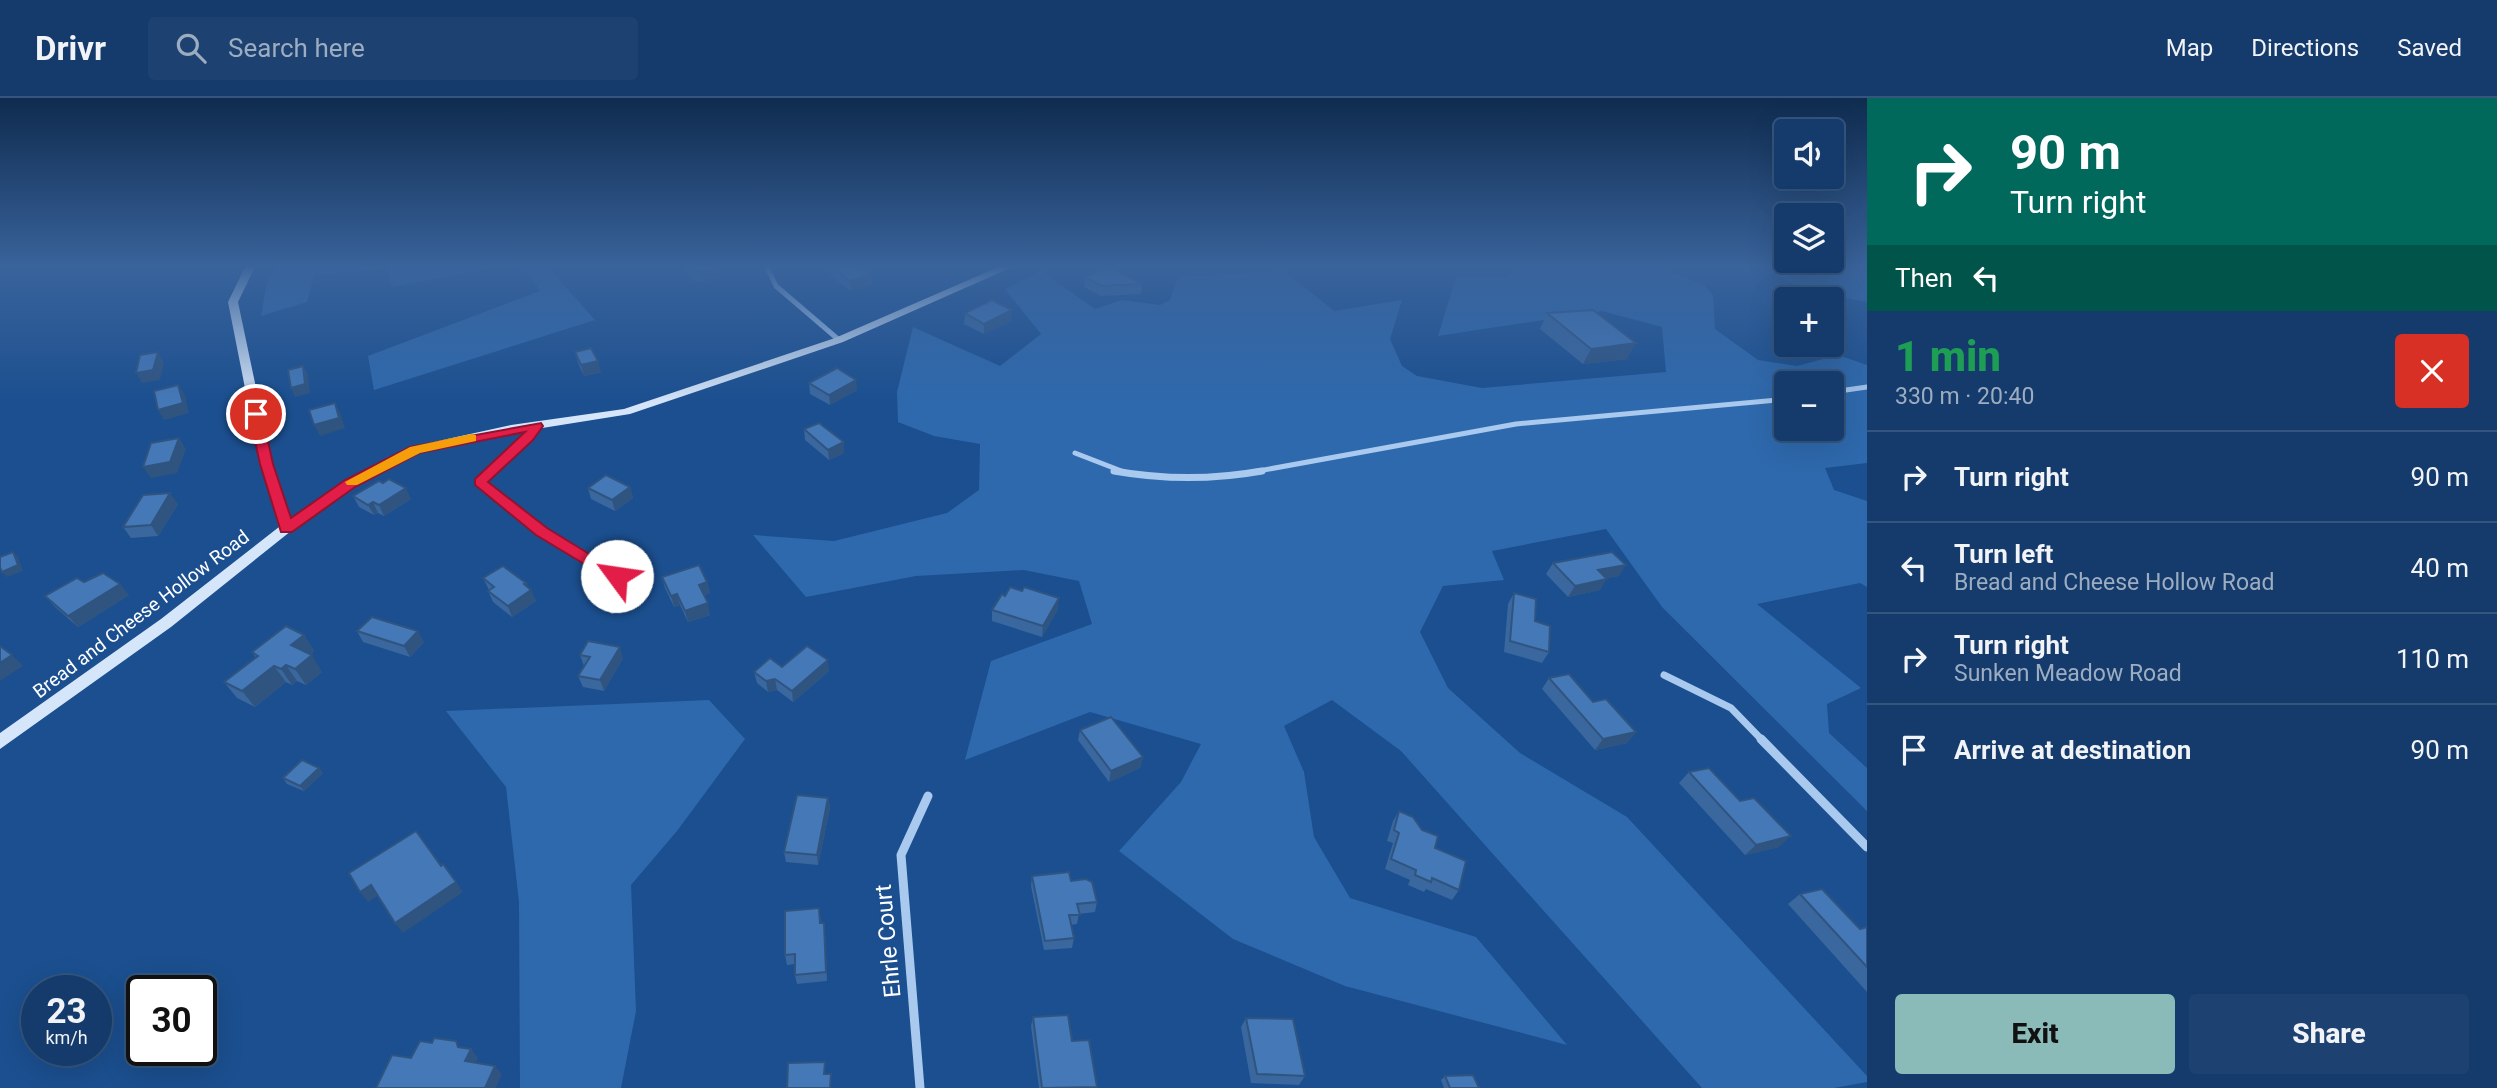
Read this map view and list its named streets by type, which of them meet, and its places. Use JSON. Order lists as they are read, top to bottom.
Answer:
{
  "streets": {
    "main road": ["Bread and Cheese Hollow Road"],
    "street": ["Ehrle Court"]
  },
  "page": {
    "header": "Drivr",
    "search": "Search here",
    "nav": ["Map", "Directions", "Saved"],
    "turn": ["90 m", "Turn right"],
    "map_buttons": ["+", "−"],
    "then": "Then",
    "heading": ["1 min", "330 m · 20:40"],
    "list": [
      {
        "name": "Turn right",
        "value": "90 m"
      },
      {
        "name": "Turn left",
        "note": "Bread and Cheese Hollow Road",
        "value": "40 m"
      },
      {
        "name": "Turn right",
        "note": "Sunken Meadow Road",
        "value": "110 m"
      },
      {
        "name": "Arrive at destination",
        "value": "90 m"
      }
    ],
    "speed": "23 km/h",
    "limit": "30",
    "buttons": ["Exit", "Share"]
  }
}
